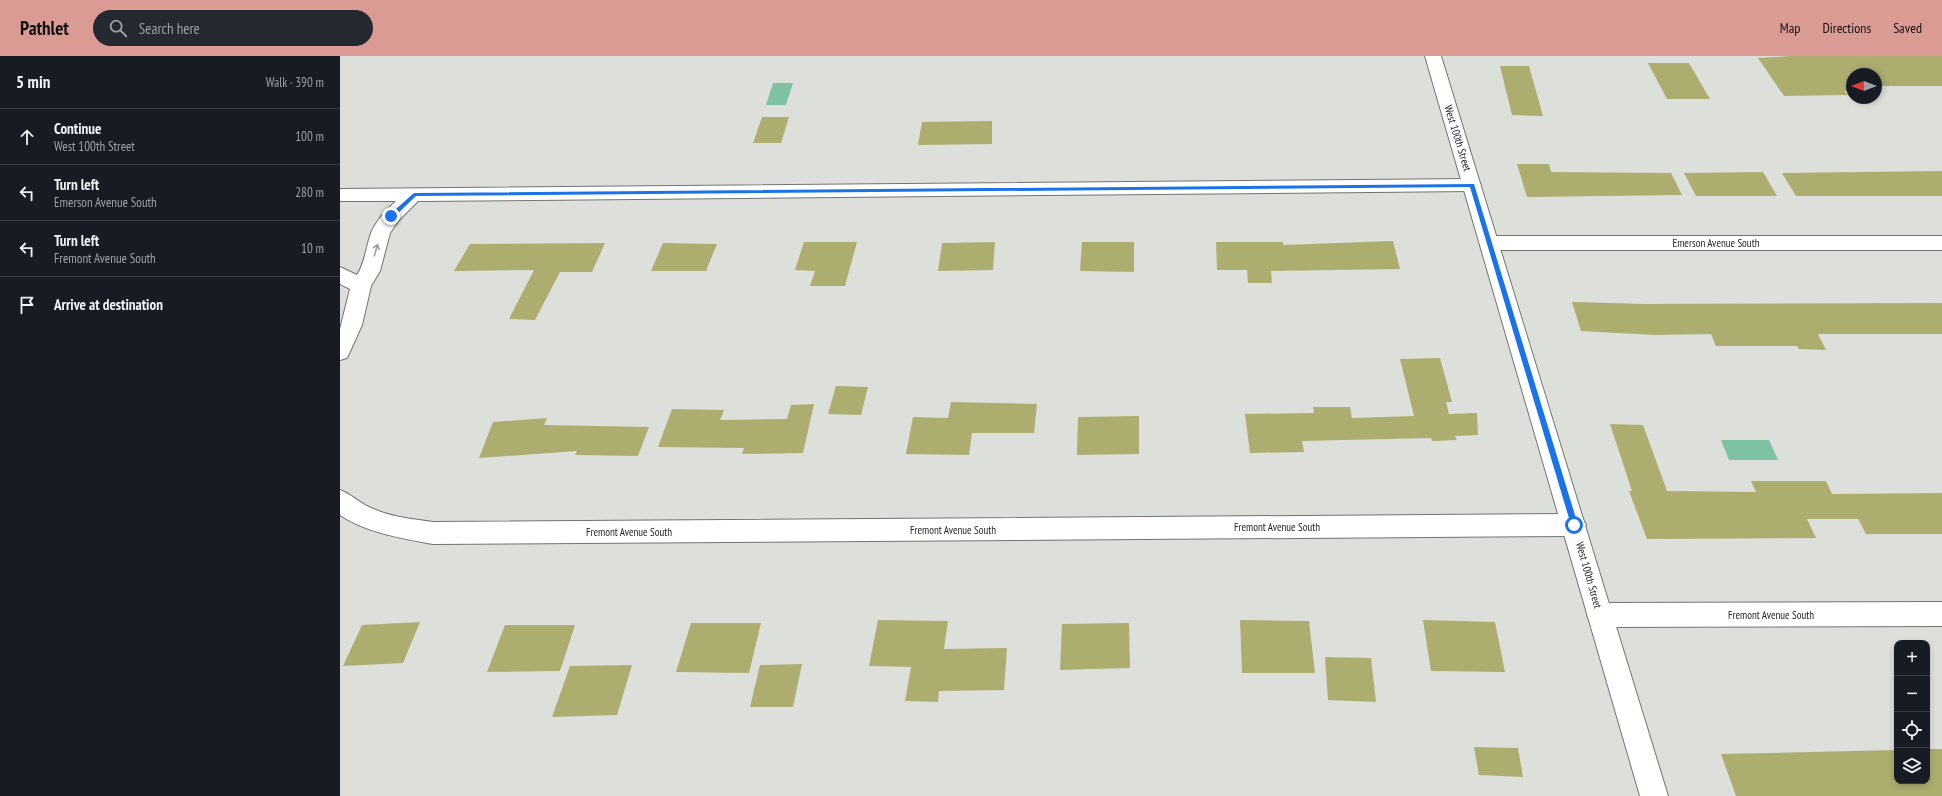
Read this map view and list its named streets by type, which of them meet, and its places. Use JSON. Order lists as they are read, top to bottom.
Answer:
{
  "streets": {
    "street": ["West 100th Street", "Emerson Avenue South", "Fremont Avenue South"]
  },
  "crossings": [
    ["West 100th Street", "Emerson Avenue South"],
    ["West 100th Street", "Fremont Avenue South"]
  ],
  "north": "left",
  "page": {
    "header": "Pathlet",
    "search": "Search here",
    "nav": ["Map", "Directions", "Saved"],
    "heading": ["5 min", "Walk · 390 m"],
    "list": [
      ["Continue", "West 100th Street", "100 m"],
      ["Turn left", "Emerson Avenue South", "280 m"],
      ["Turn left", "Fremont Avenue South", "10 m"],
      "Arrive at destination"
    ],
    "map_buttons": ["+", "−"]
  }
}
